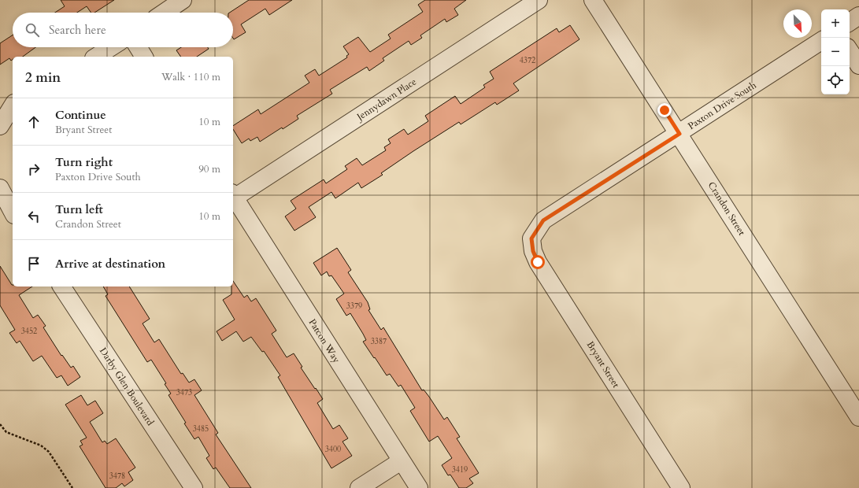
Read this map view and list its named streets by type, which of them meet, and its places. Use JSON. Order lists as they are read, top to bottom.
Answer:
{
  "streets": {
    "street": [
      "Jennydawn Place",
      "Paxton Drive South",
      "Crandon Street",
      "Patcon Way",
      "Bryant Street",
      "Darby Glen Boulevard"
    ]
  },
  "crossings": [
    ["Jennydawn Place", "Patcon Way"],
    ["Paxton Drive South", "Crandon Street"],
    ["Paxton Drive South", "Bryant Street"]
  ],
  "house_numbers": [
    "4372",
    "3379",
    "3452",
    "3387",
    "3473",
    "3485",
    "3400",
    "3419",
    "3478"
  ],
  "north": "bottom right",
  "page": {
    "map_buttons": ["+", "−"],
    "search": "Search here",
    "heading": ["2 min", "Walk · 110 m"],
    "list": [
      ["Continue", "Bryant Street", "10 m"],
      ["Turn right", "Paxton Drive South", "90 m"],
      ["Turn left", "Crandon Street", "10 m"],
      "Arrive at destination"
    ]
  }
}
